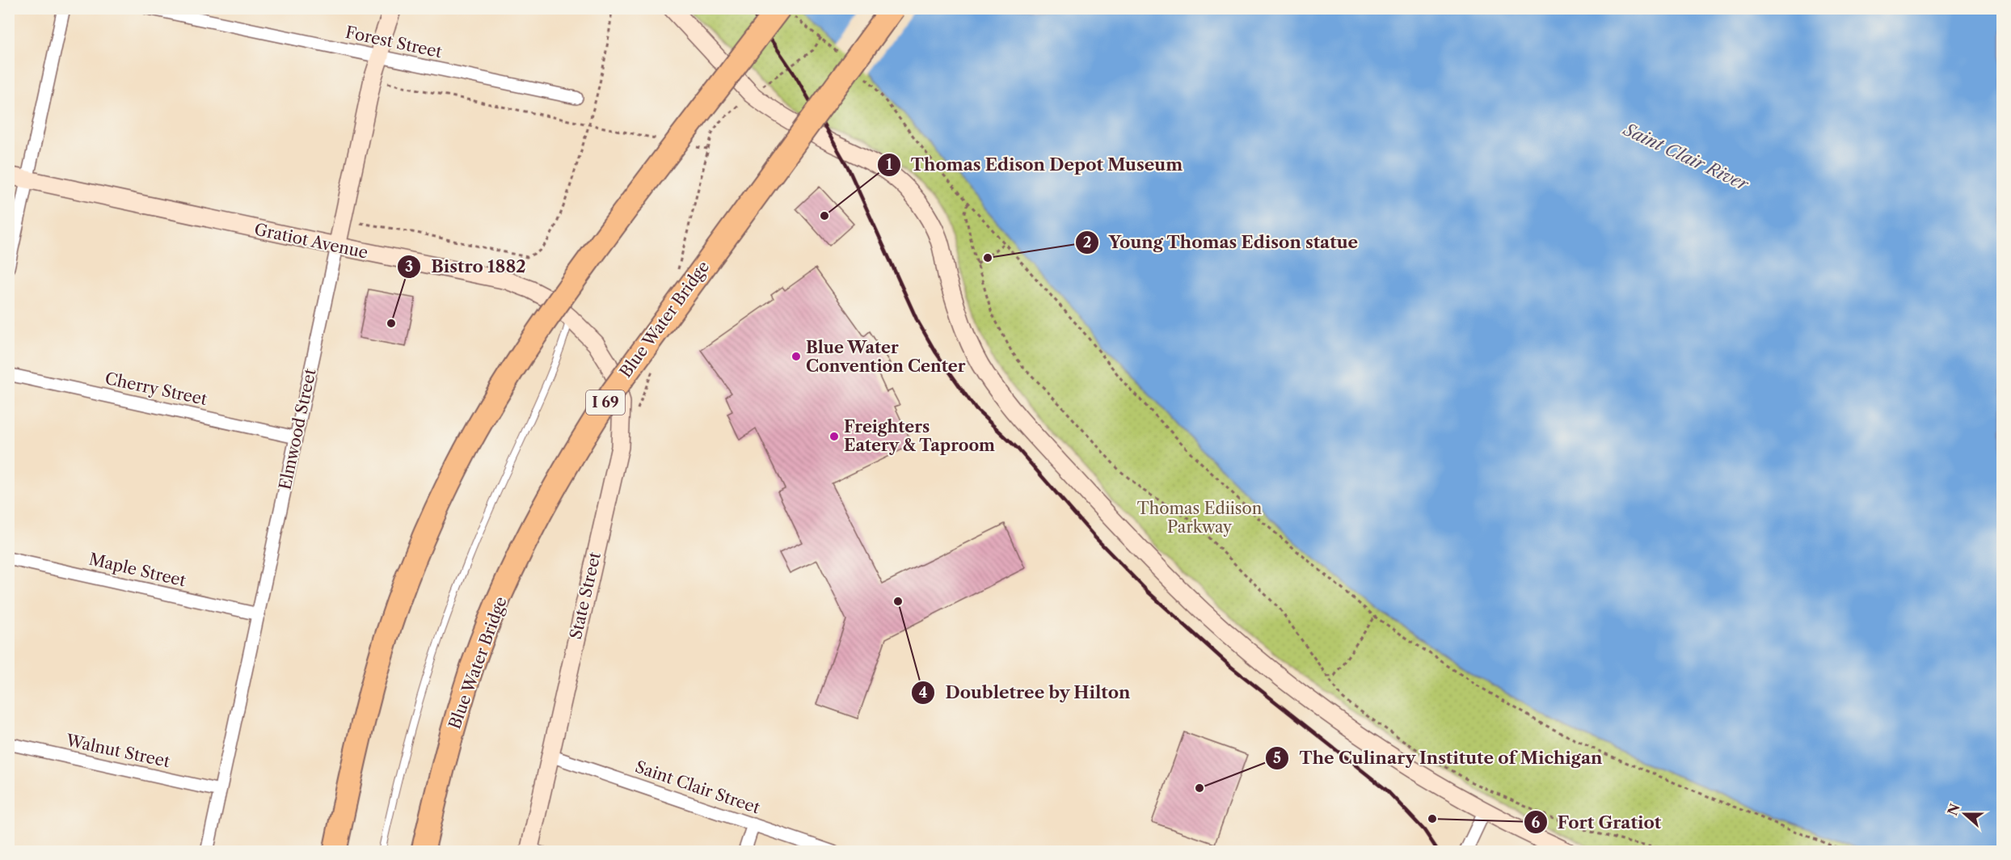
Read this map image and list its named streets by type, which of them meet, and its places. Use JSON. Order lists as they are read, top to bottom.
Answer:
{
  "streets": {
    "highway": ["Blue Water Bridge", "I 69"],
    "street": [
      "Forest Street",
      "Gratiot Avenue",
      "Cherry Street",
      "Elmwood Street",
      "Maple Street",
      "State Street",
      "Walnut Street",
      "Saint Clair Street"
    ]
  },
  "crossings": [
    ["Forest Street", "Elmwood Street"],
    ["Gratiot Avenue", "Elmwood Street"],
    ["Gratiot Avenue", "State Street"],
    ["Cherry Street", "Elmwood Street"],
    ["Elmwood Street", "Maple Street"],
    ["Elmwood Street", "Walnut Street"],
    ["State Street", "Saint Clair Street"]
  ],
  "water": ["Saint Clair River"],
  "parks": ["Thomas Ediison Parkway"],
  "places": [
    "Thomas Edison Depot Museum",
    "Young Thomas Edison statue",
    "Bistro 1882",
    "Blue Water Convention Center",
    "Freighters Eatery & Taproom",
    "Doubletree by Hilton",
    "The Culinary Institute of Michigan",
    "Fort Gratiot"
  ],
  "north": "left"
}
